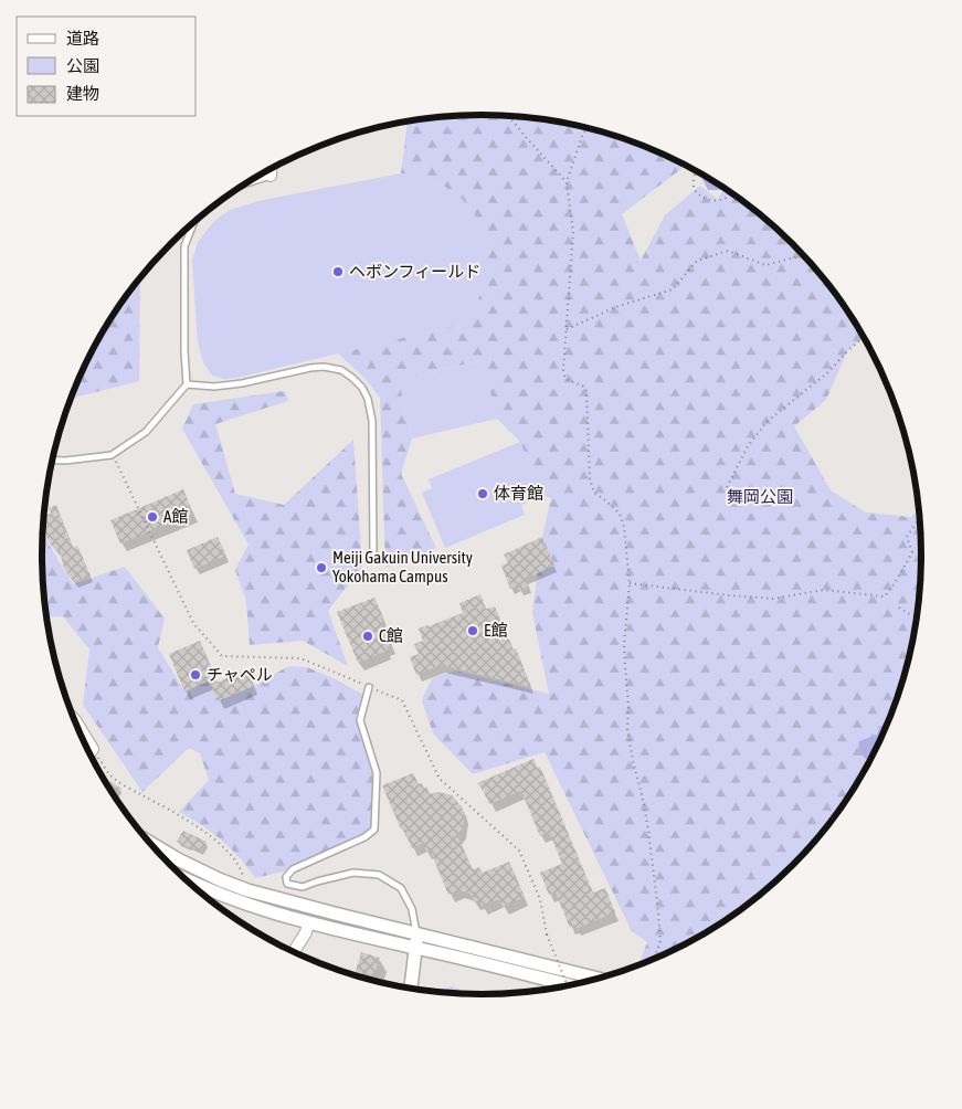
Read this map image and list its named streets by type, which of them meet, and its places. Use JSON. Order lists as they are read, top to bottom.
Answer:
{
  "parks": ["舞岡公園"],
  "places": [
    "ヘボンフィールド",
    "体育館",
    "A館",
    "Meiji Gakuin University Yokohama Campus",
    "E館",
    "C館",
    "チャペル"
  ],
  "legend": ["道路", "公園", "建物"]
}
